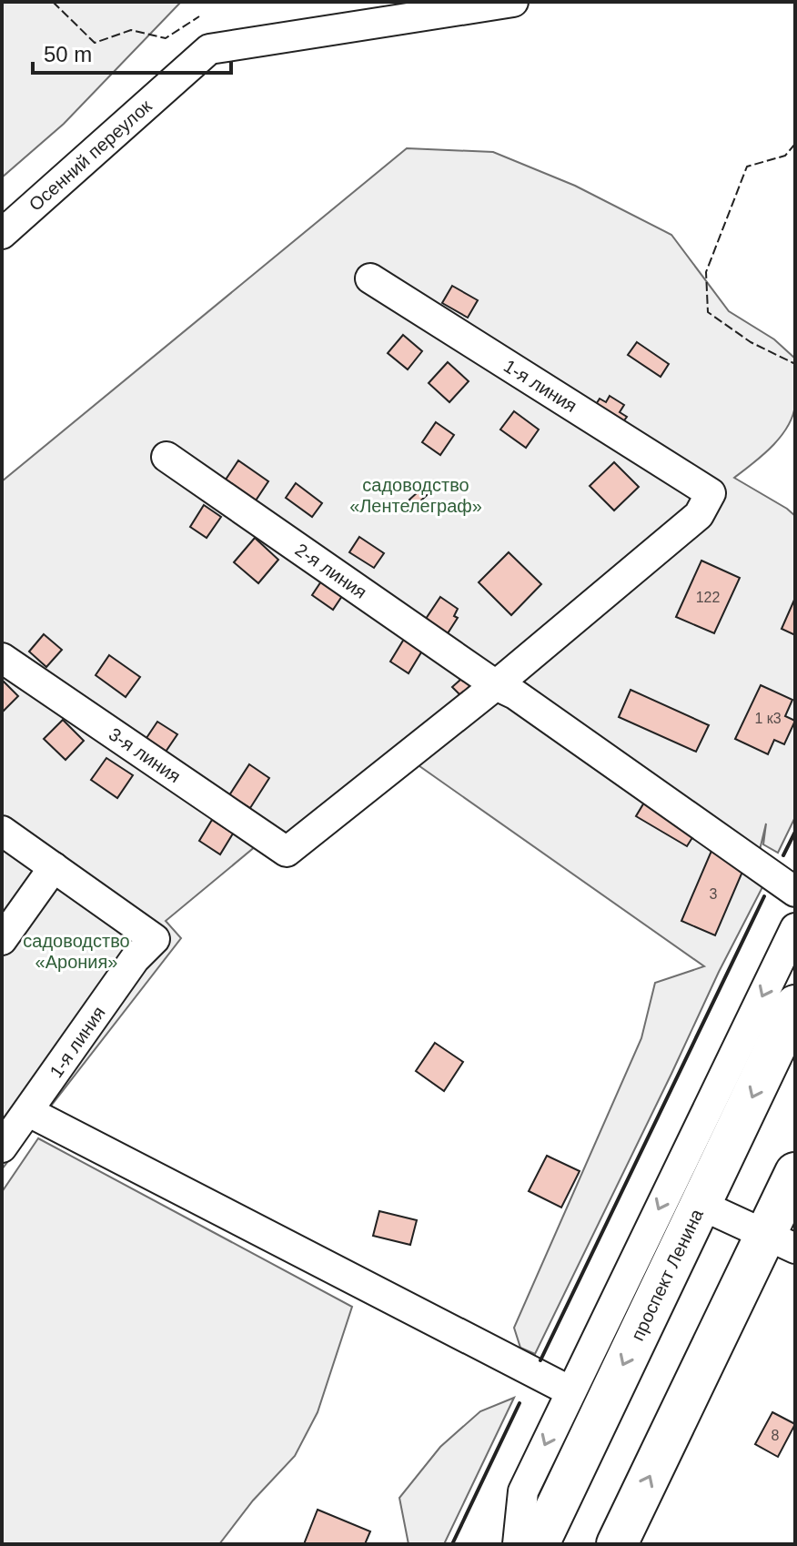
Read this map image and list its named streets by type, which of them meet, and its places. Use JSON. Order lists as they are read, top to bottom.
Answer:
{
  "streets": {
    "highway": ["проспект Ленина"],
    "street": [
      "Осенний переулок",
      "1-я линия",
      "2-я линия",
      "3-я линия"
    ]
  },
  "crossings": [
    ["1-я линия", "2-я линия"],
    ["1-я линия", "3-я линия"],
    ["2-я линия", "3-я линия"]
  ],
  "parks": ["садоводство «Лентелеграф»", "садоводство «Арония»"],
  "house_numbers": [
    "122",
    "1 к3",
    "3",
    "8"
  ],
  "scale_bar": "50 m"
}
